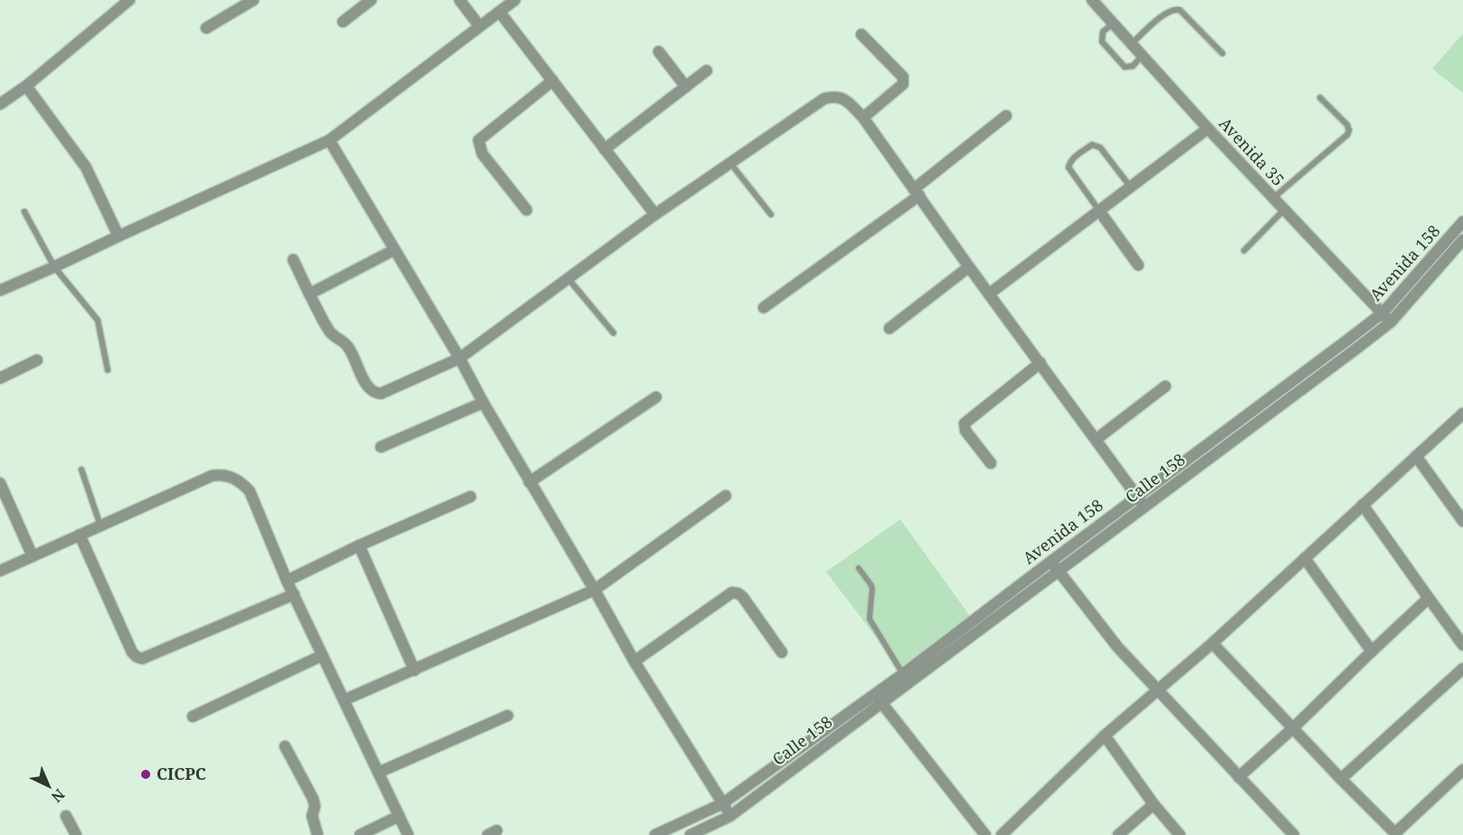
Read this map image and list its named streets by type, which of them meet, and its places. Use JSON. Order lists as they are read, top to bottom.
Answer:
{
  "streets": {
    "street": ["Avenida 35", "Avenida 158", "Calle 158"]
  },
  "crossings": [
    ["Avenida 35", "Avenida 158"],
    ["Avenida 35", "Calle 158"],
    ["Avenida 158", "Calle 158"]
  ],
  "places": ["CICPC"],
  "north": "bottom right"
}
